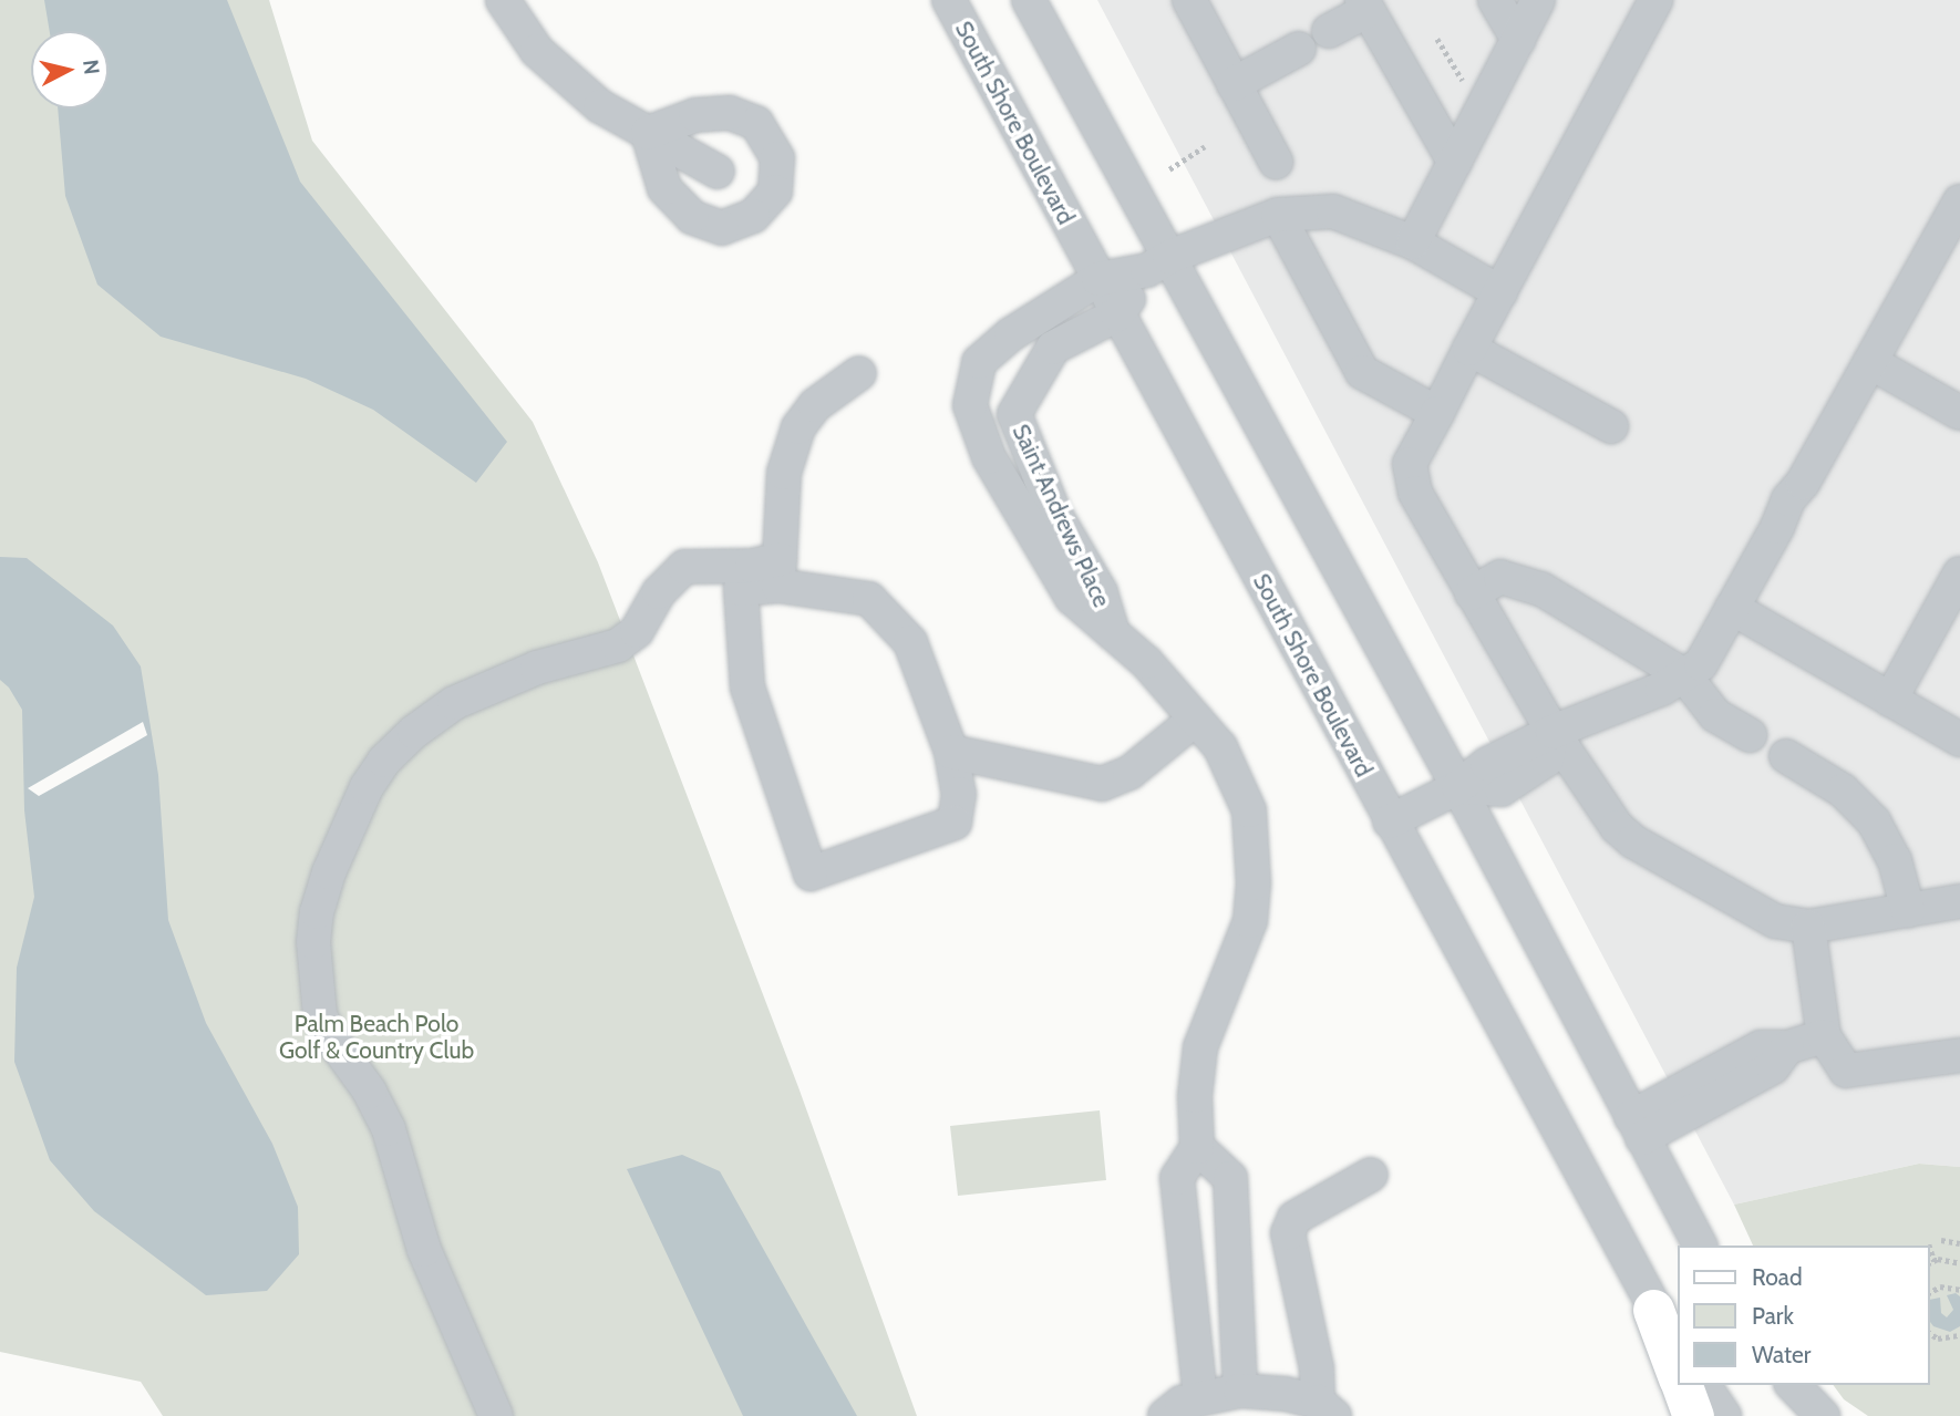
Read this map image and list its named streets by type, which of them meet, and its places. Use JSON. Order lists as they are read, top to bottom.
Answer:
{
  "streets": {
    "street": ["South Shore Boulevard", "Saint Andrews Place"]
  },
  "crossings": [
    ["South Shore Boulevard", "Saint Andrews Place"]
  ],
  "parks": ["Palm Beach Polo Golf & Country Club"],
  "legend": ["Road", "Park", "Water"],
  "north": "right"
}
